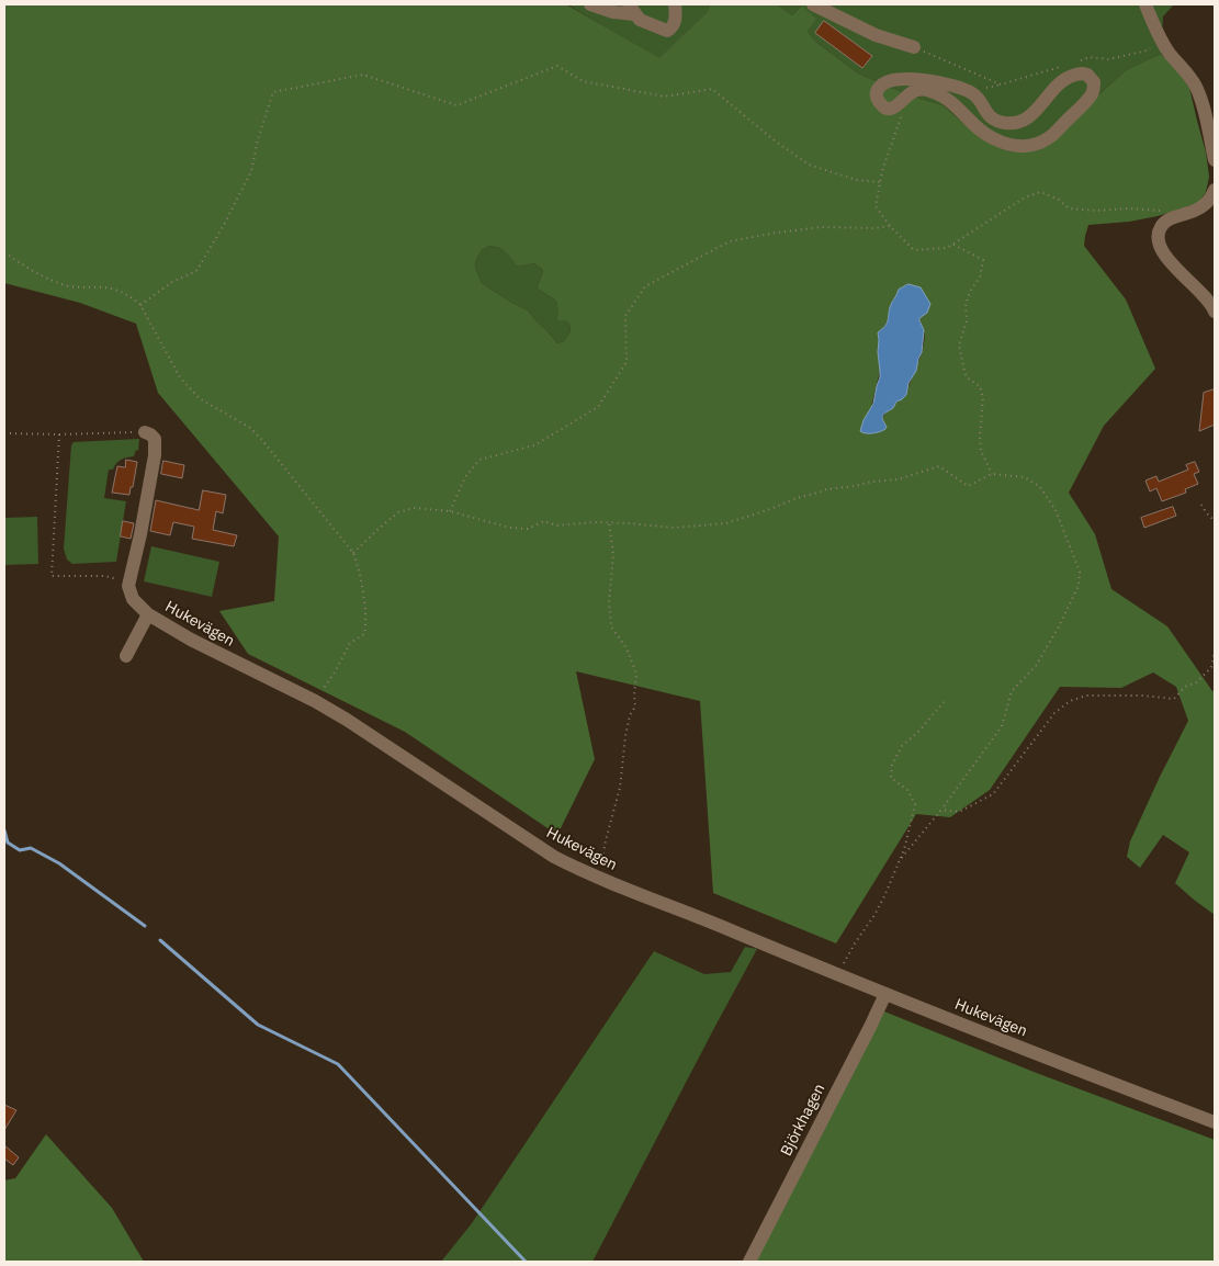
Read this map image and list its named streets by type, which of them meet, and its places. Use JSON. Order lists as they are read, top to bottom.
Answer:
{
  "streets": {
    "street": ["Hukevägen", "Björkhagen"]
  },
  "crossings": [
    ["Hukevägen", "Björkhagen"]
  ]
}
